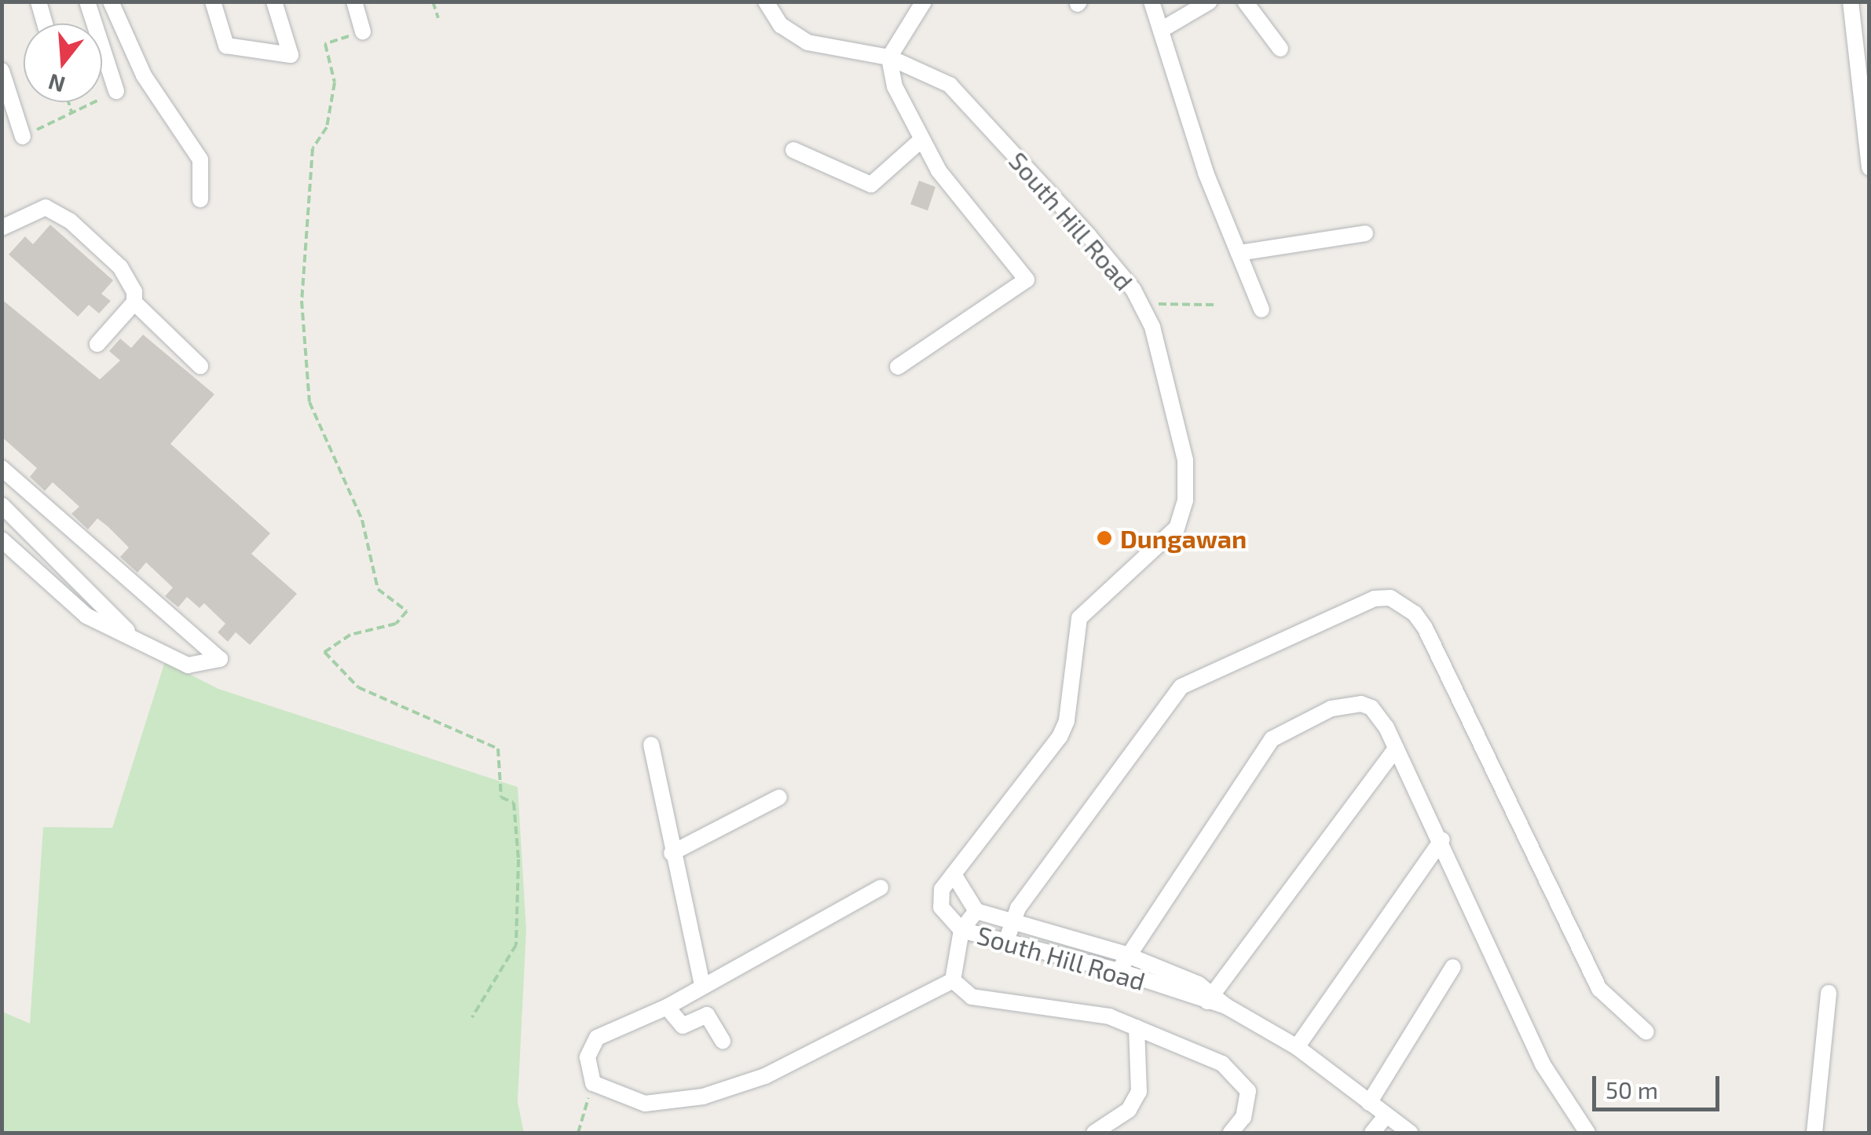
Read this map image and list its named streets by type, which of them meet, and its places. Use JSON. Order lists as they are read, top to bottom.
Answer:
{
  "streets": {
    "street": ["South Hill Road"]
  },
  "places": ["Dungawan"],
  "scale_bar": "50 m",
  "north": "bottom"
}
